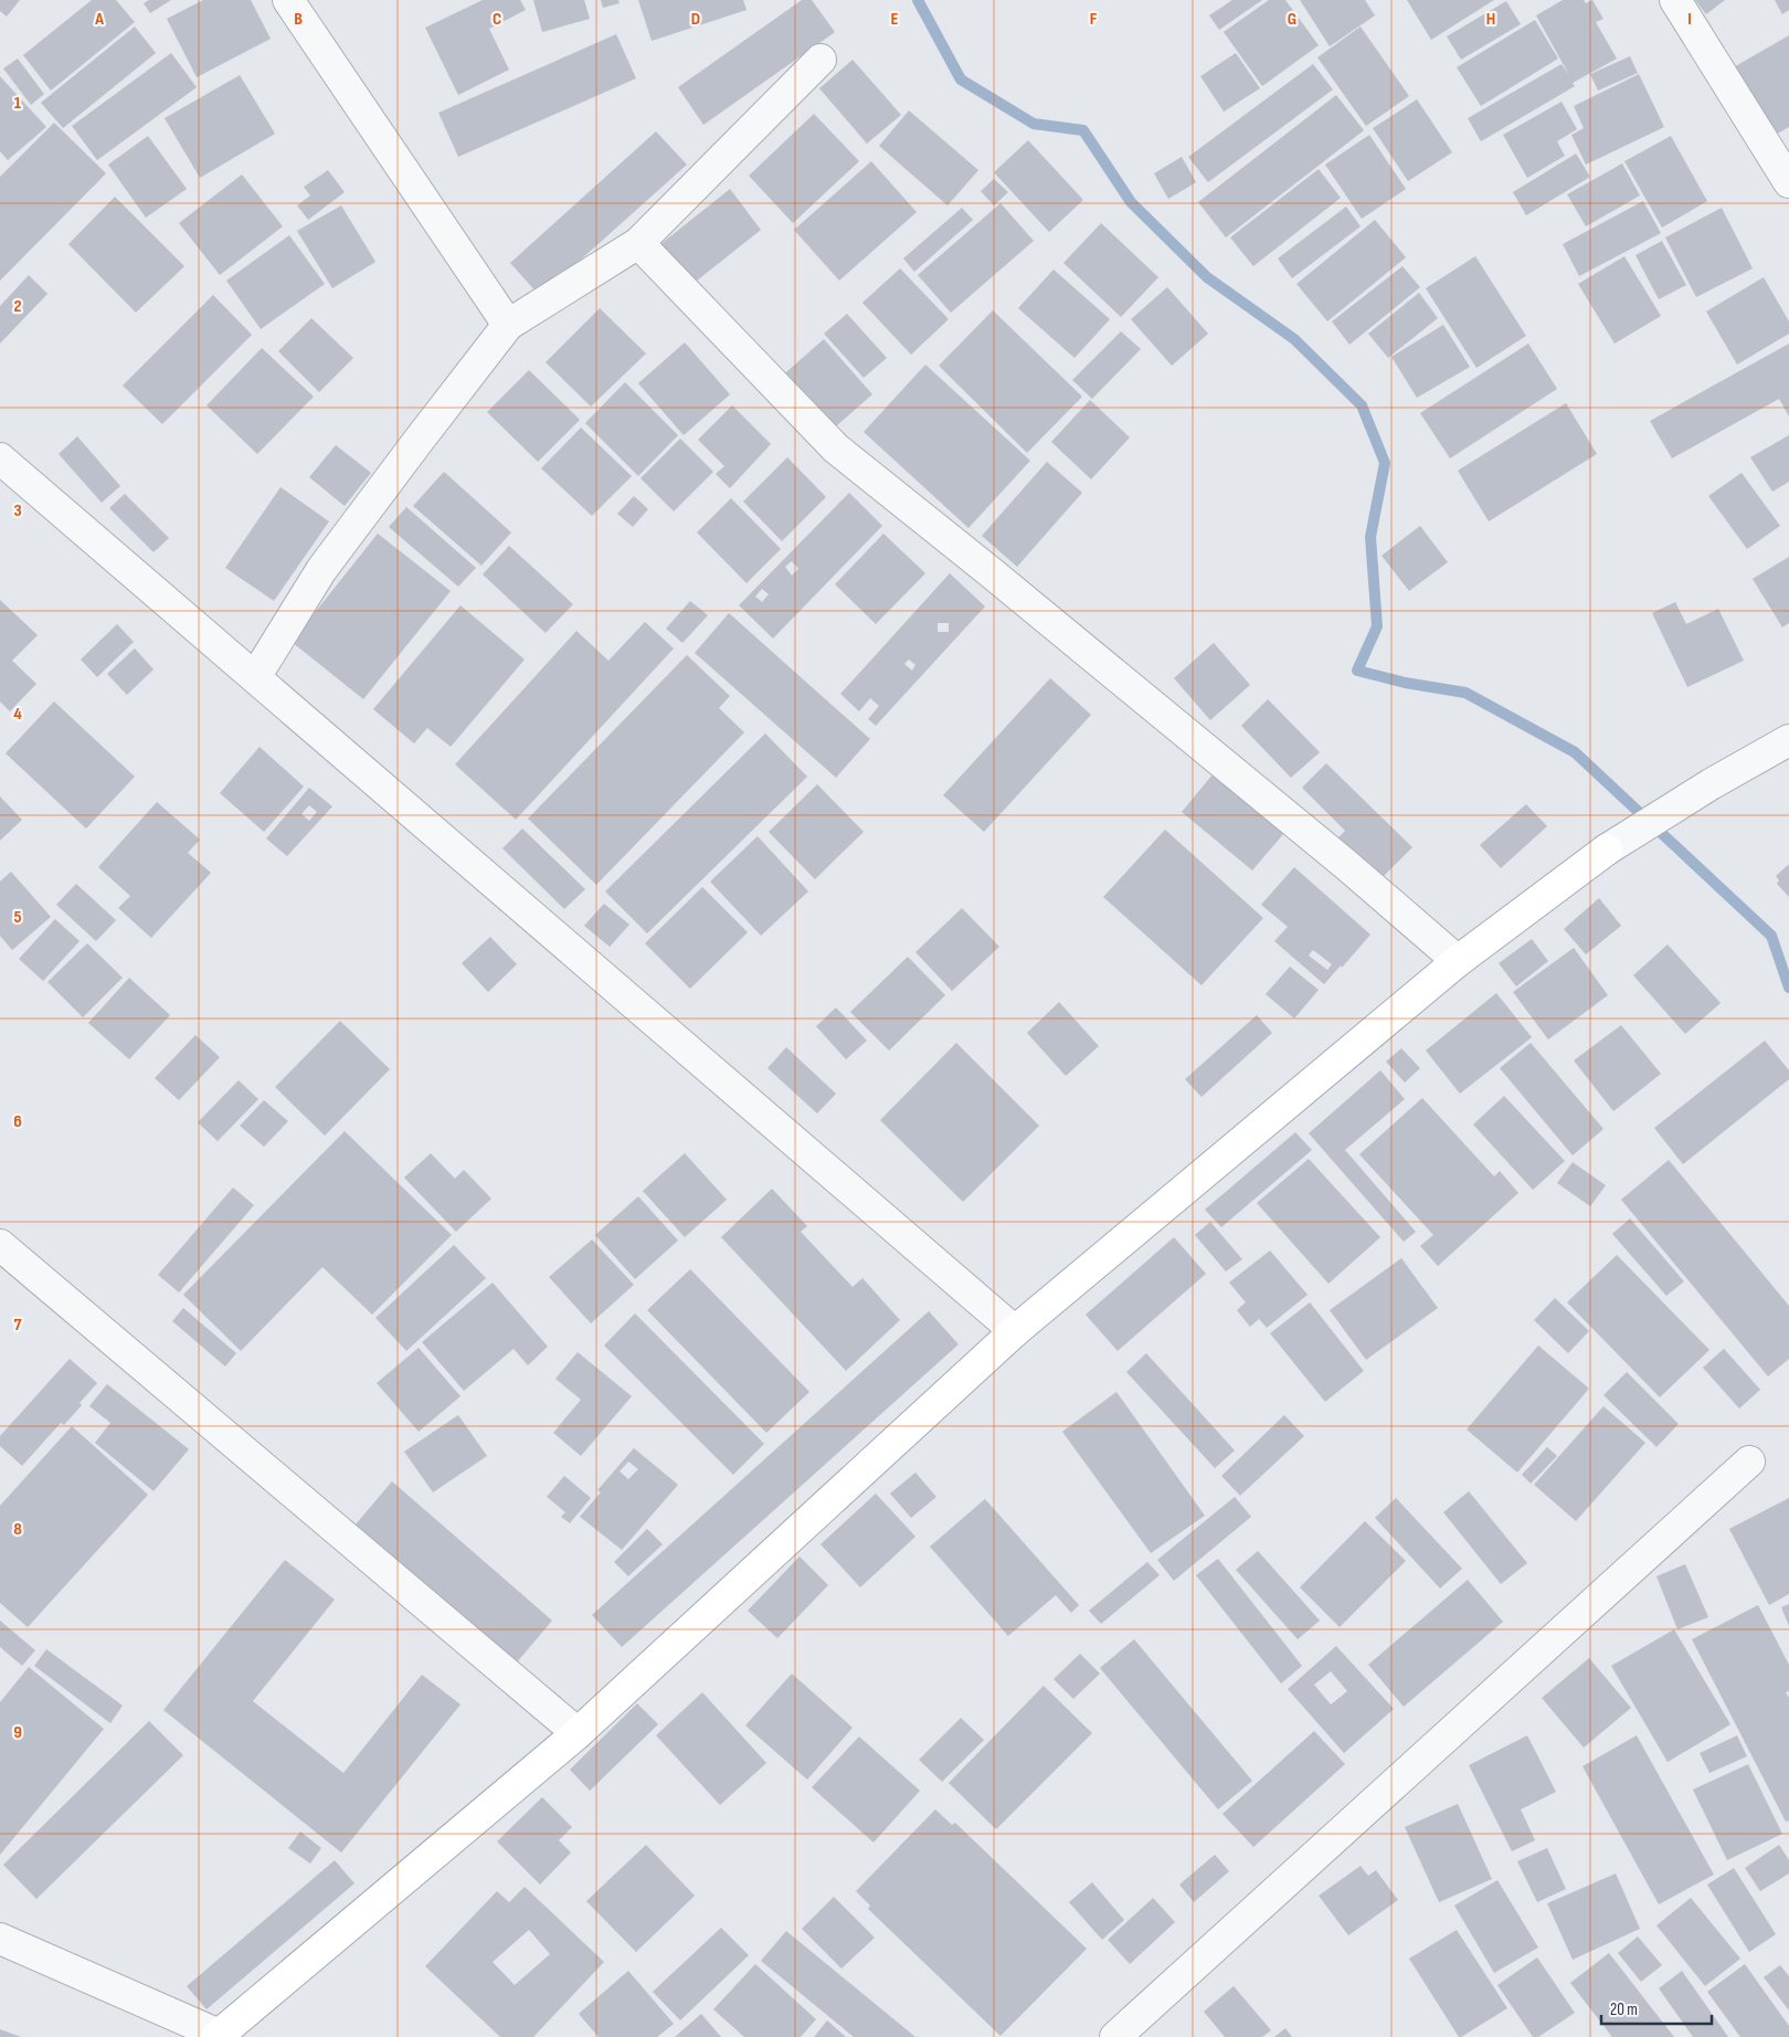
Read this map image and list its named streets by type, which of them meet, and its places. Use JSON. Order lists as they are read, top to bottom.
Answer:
{
  "scale_bar": "20 m",
  "grid": {
    "columns": [
      "A",
      "B",
      "C",
      "D",
      "E",
      "F",
      "G",
      "H",
      "I"
    ],
    "rows": [
      "1",
      "2",
      "3",
      "4",
      "5",
      "6",
      "7",
      "8",
      "9"
    ]
  }
}
